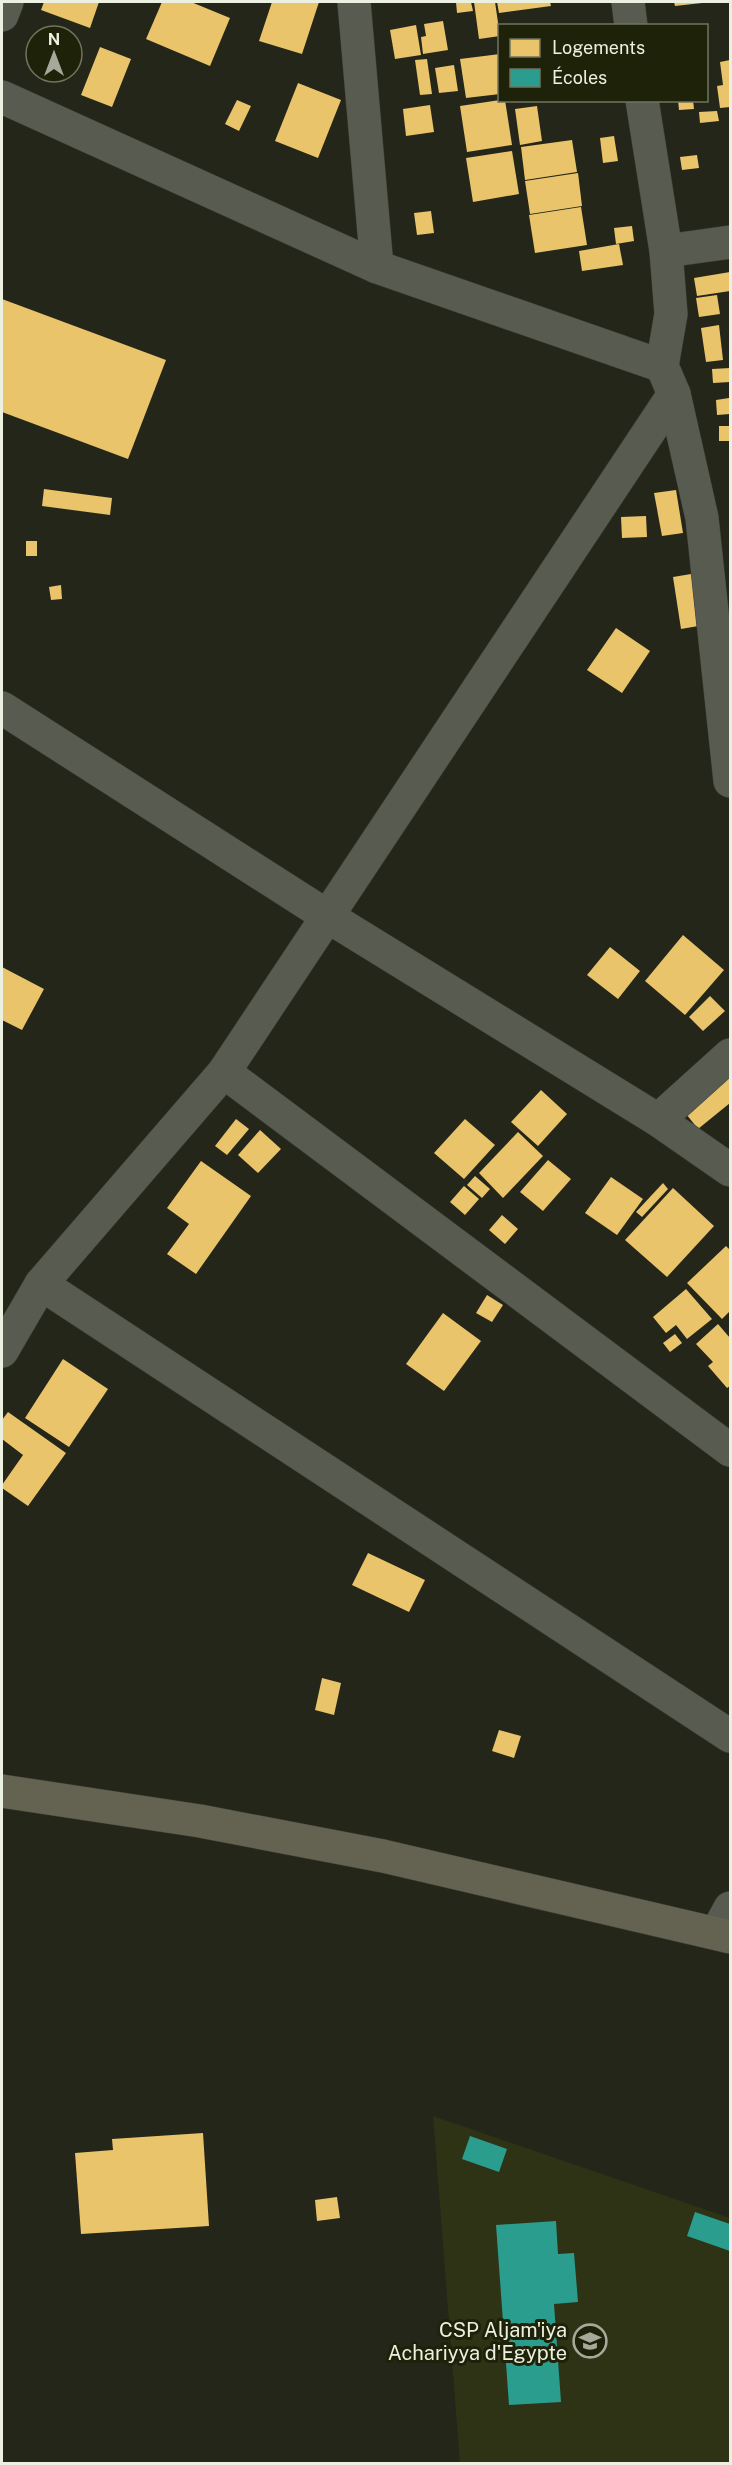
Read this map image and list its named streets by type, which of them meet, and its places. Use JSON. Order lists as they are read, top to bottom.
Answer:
{
  "places": {
    "school or university": ["CSP Aljam'iya Achariyya d'Egypte"]
  },
  "legend": ["Logements", "Écoles"],
  "north": "top"
}
